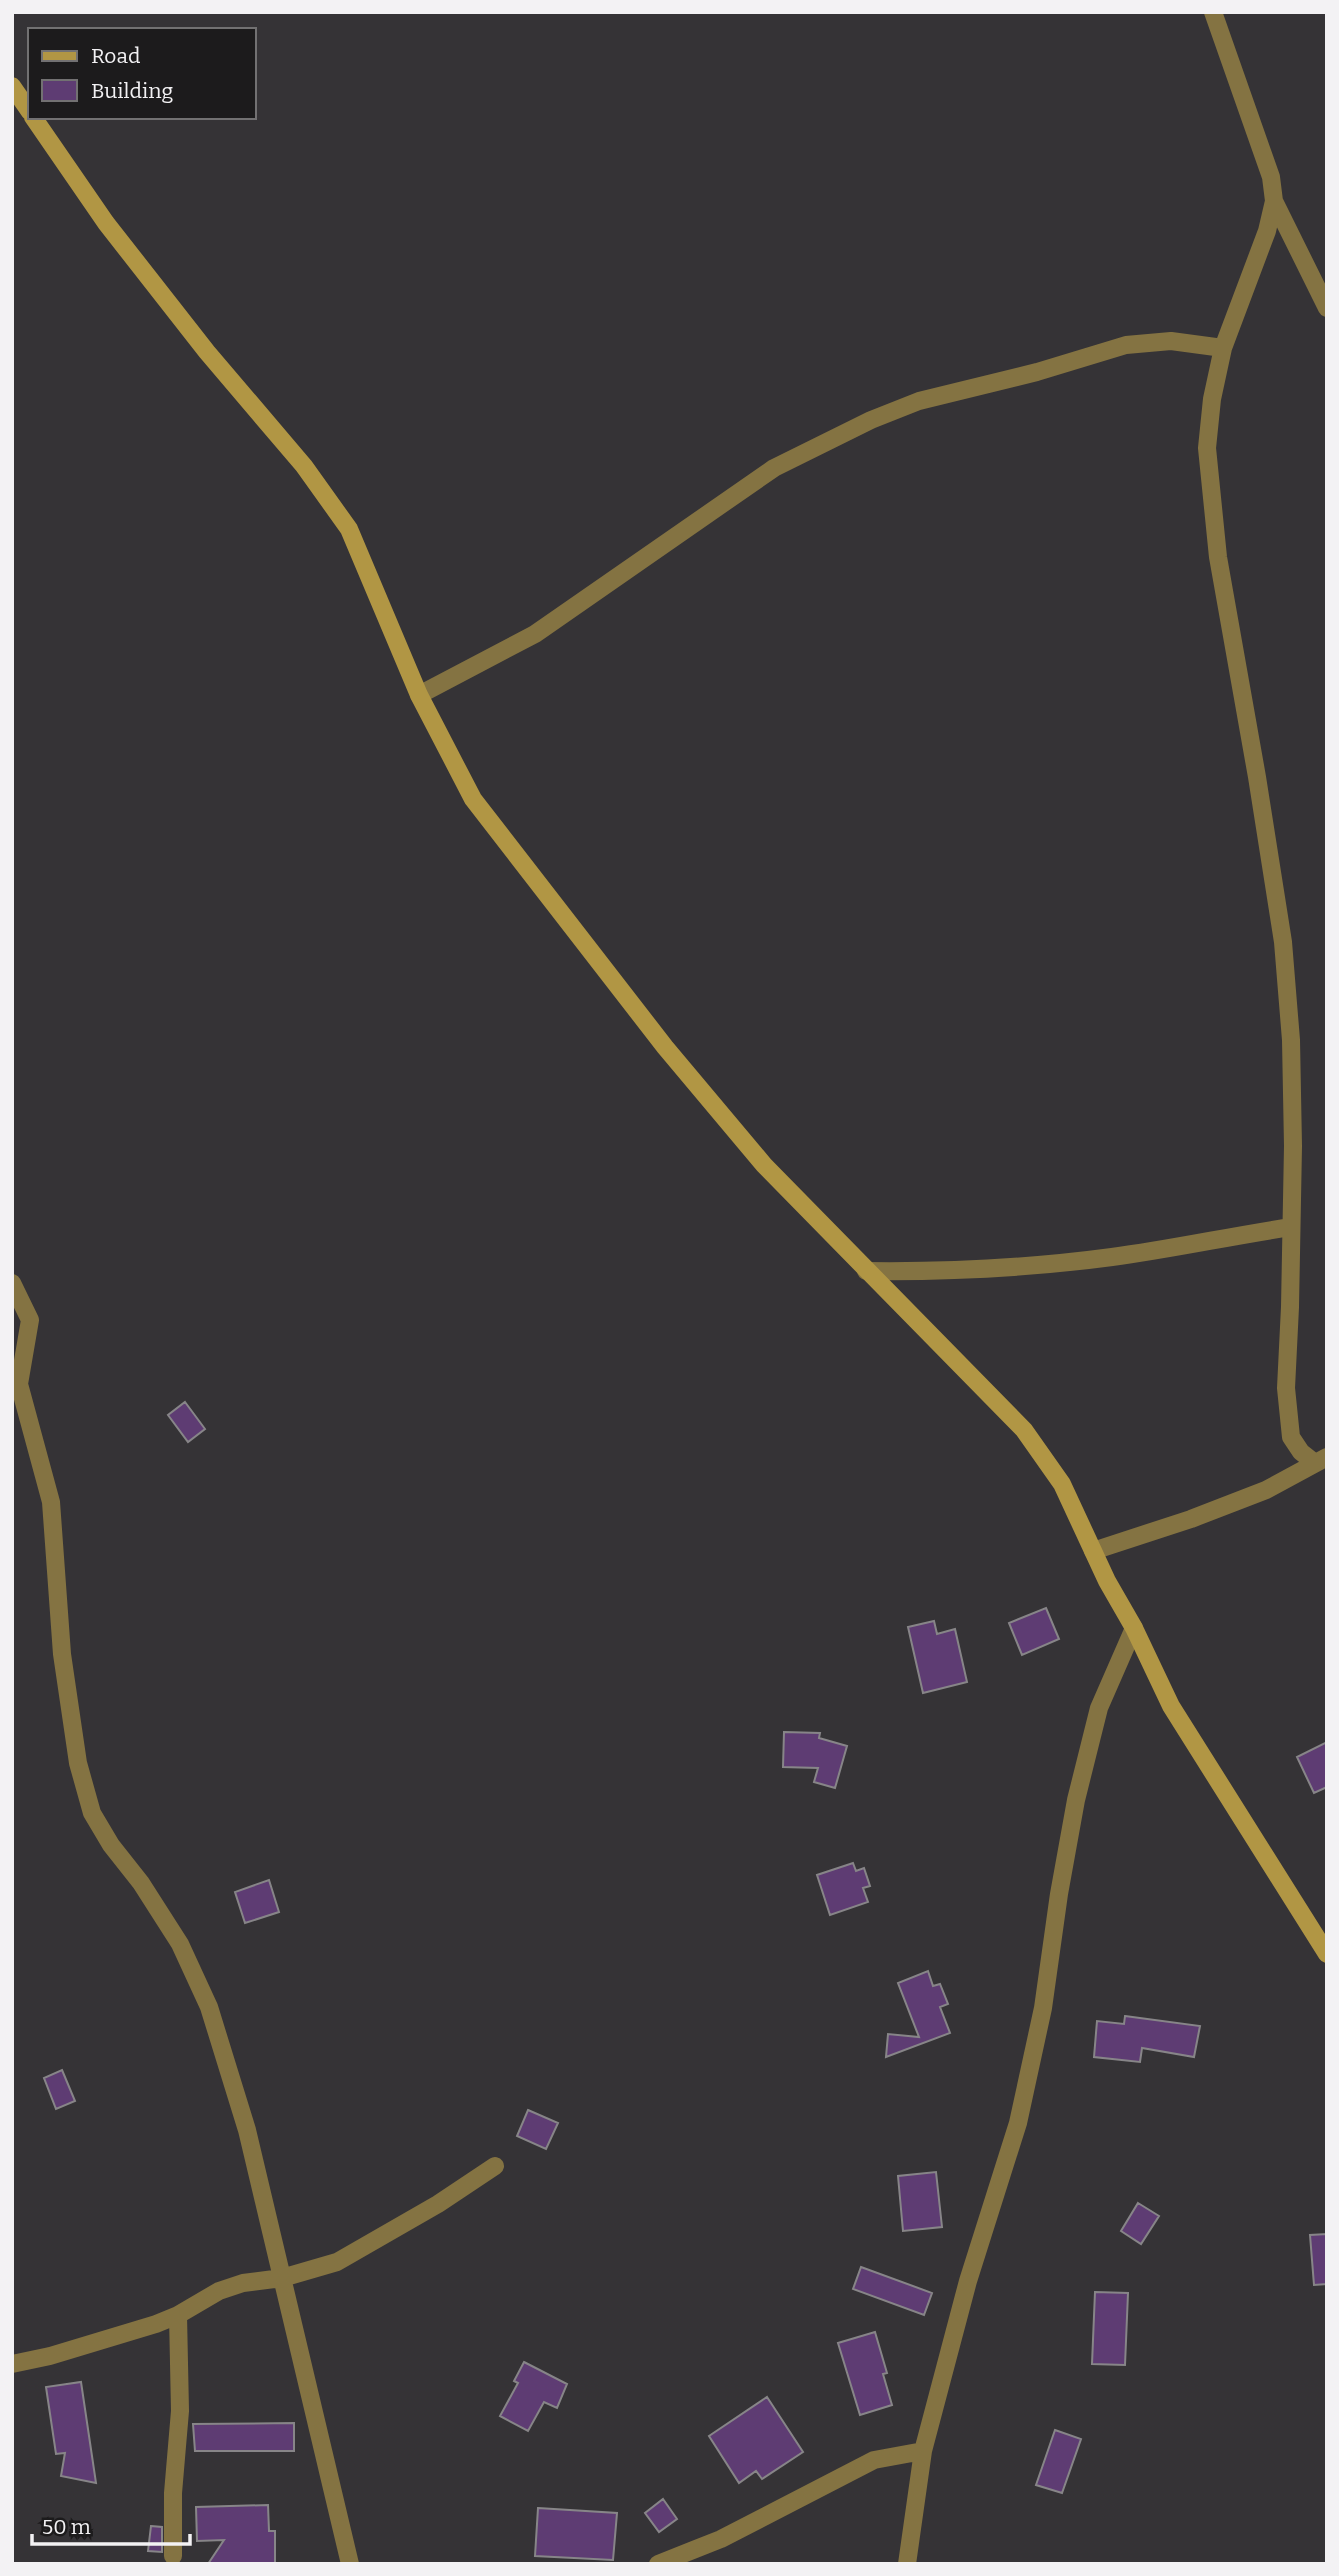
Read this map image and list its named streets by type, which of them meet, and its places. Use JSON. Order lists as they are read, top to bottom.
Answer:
{
  "legend": ["Road", "Building"],
  "scale_bar": "50 m"
}
